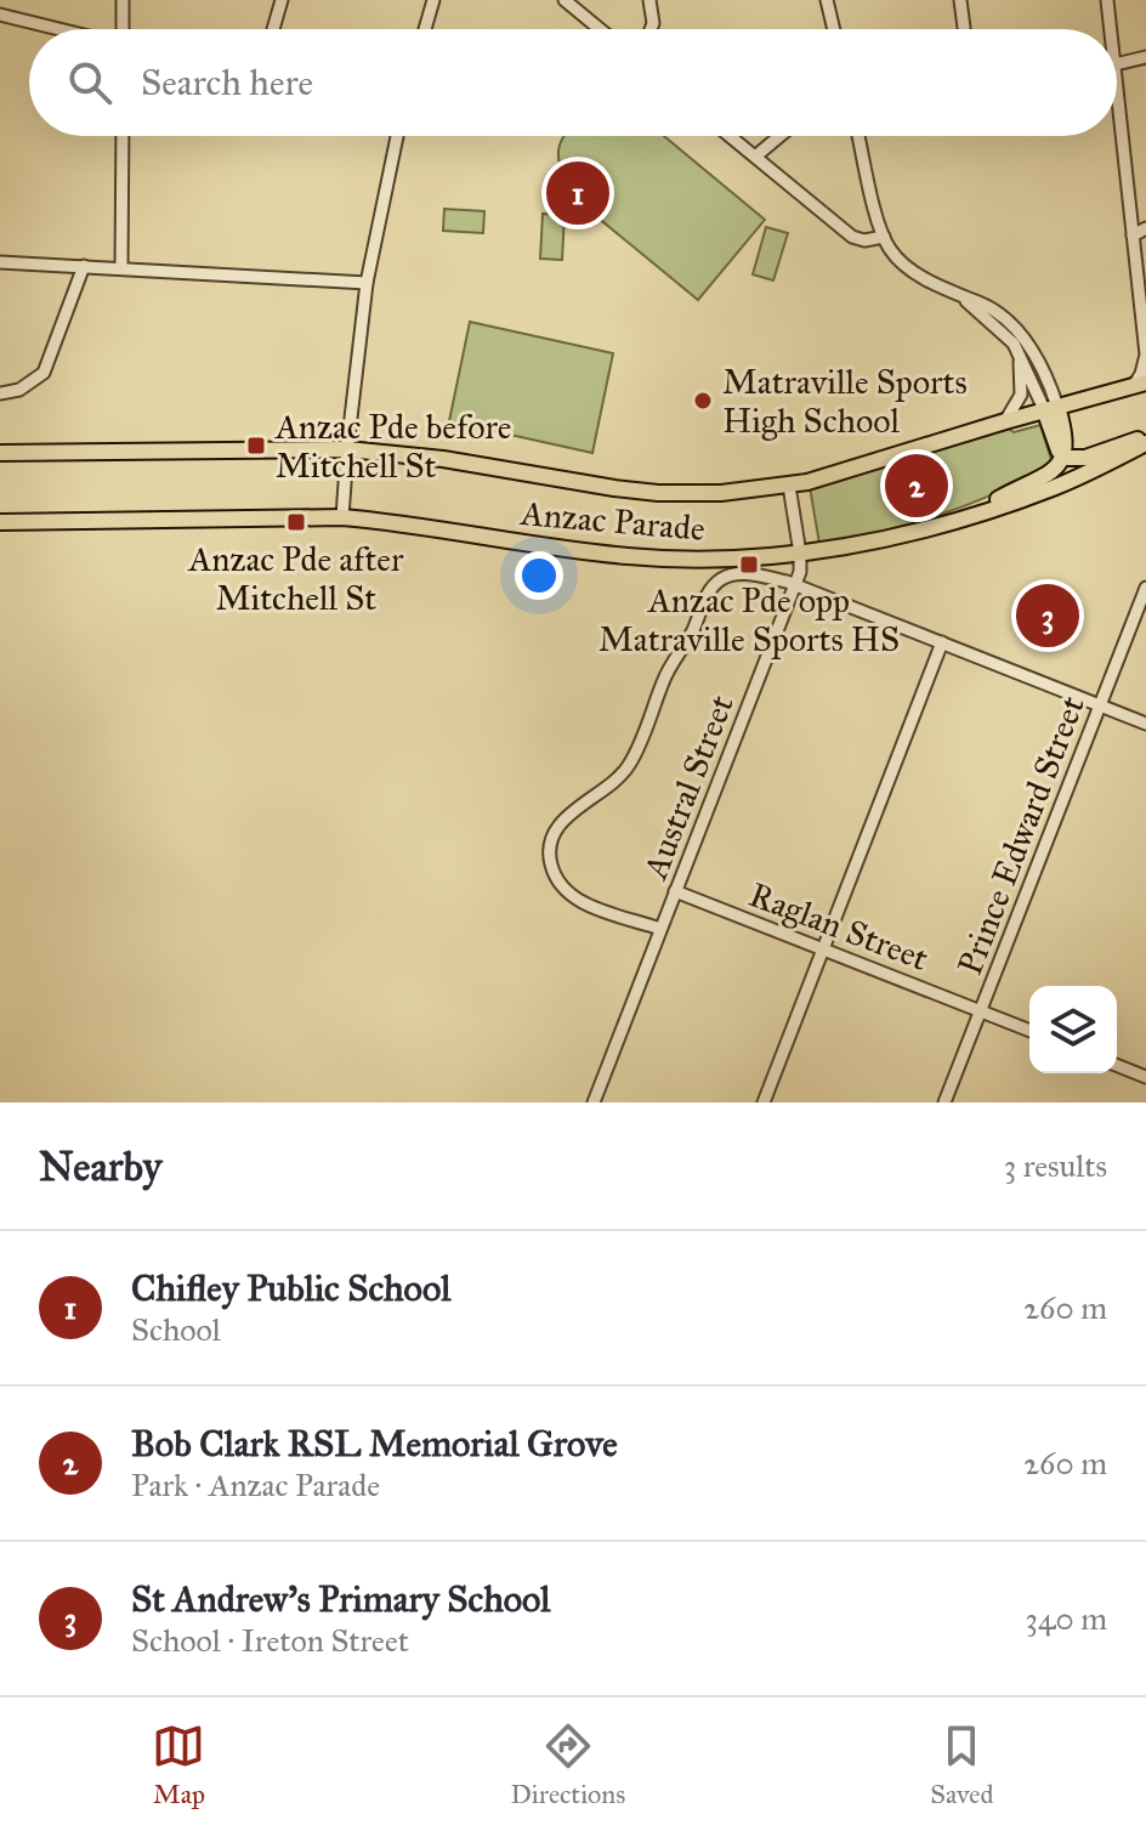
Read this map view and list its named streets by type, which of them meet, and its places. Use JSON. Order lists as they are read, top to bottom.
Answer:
{
  "streets": {
    "main road": ["Anzac Parade"],
    "street": ["Austral Street", "Prince Edward Street", "Raglan Street"]
  },
  "crossings": [
    ["Anzac Parade", "Austral Street"],
    ["Austral Street", "Raglan Street"],
    ["Prince Edward Street", "Raglan Street"]
  ],
  "places": {
    "other": ["Matraville Sports High School"],
    "transit": ["Anzac Pde before Mitchell St", "Anzac Pde after Mitchell St", "Anzac Pde opp Matraville Sports HS"]
  },
  "page": {
    "search": "Search here",
    "pins": ["1", "2", "3"],
    "heading": ["Nearby", "3 results"],
    "list": [
      {
        "mark": "1",
        "name": "Chifley Public School",
        "note": "School",
        "value": "260 m"
      },
      {
        "mark": "2",
        "name": "Bob Clark RSL Memorial Grove",
        "note": "Park · Anzac Parade",
        "value": "260 m"
      },
      {
        "mark": "3",
        "name": "St Andrew's Primary School",
        "note": "School · Ireton Street",
        "value": "340 m"
      }
    ],
    "nav": ["Map", "Directions", "Saved"]
  }
}
